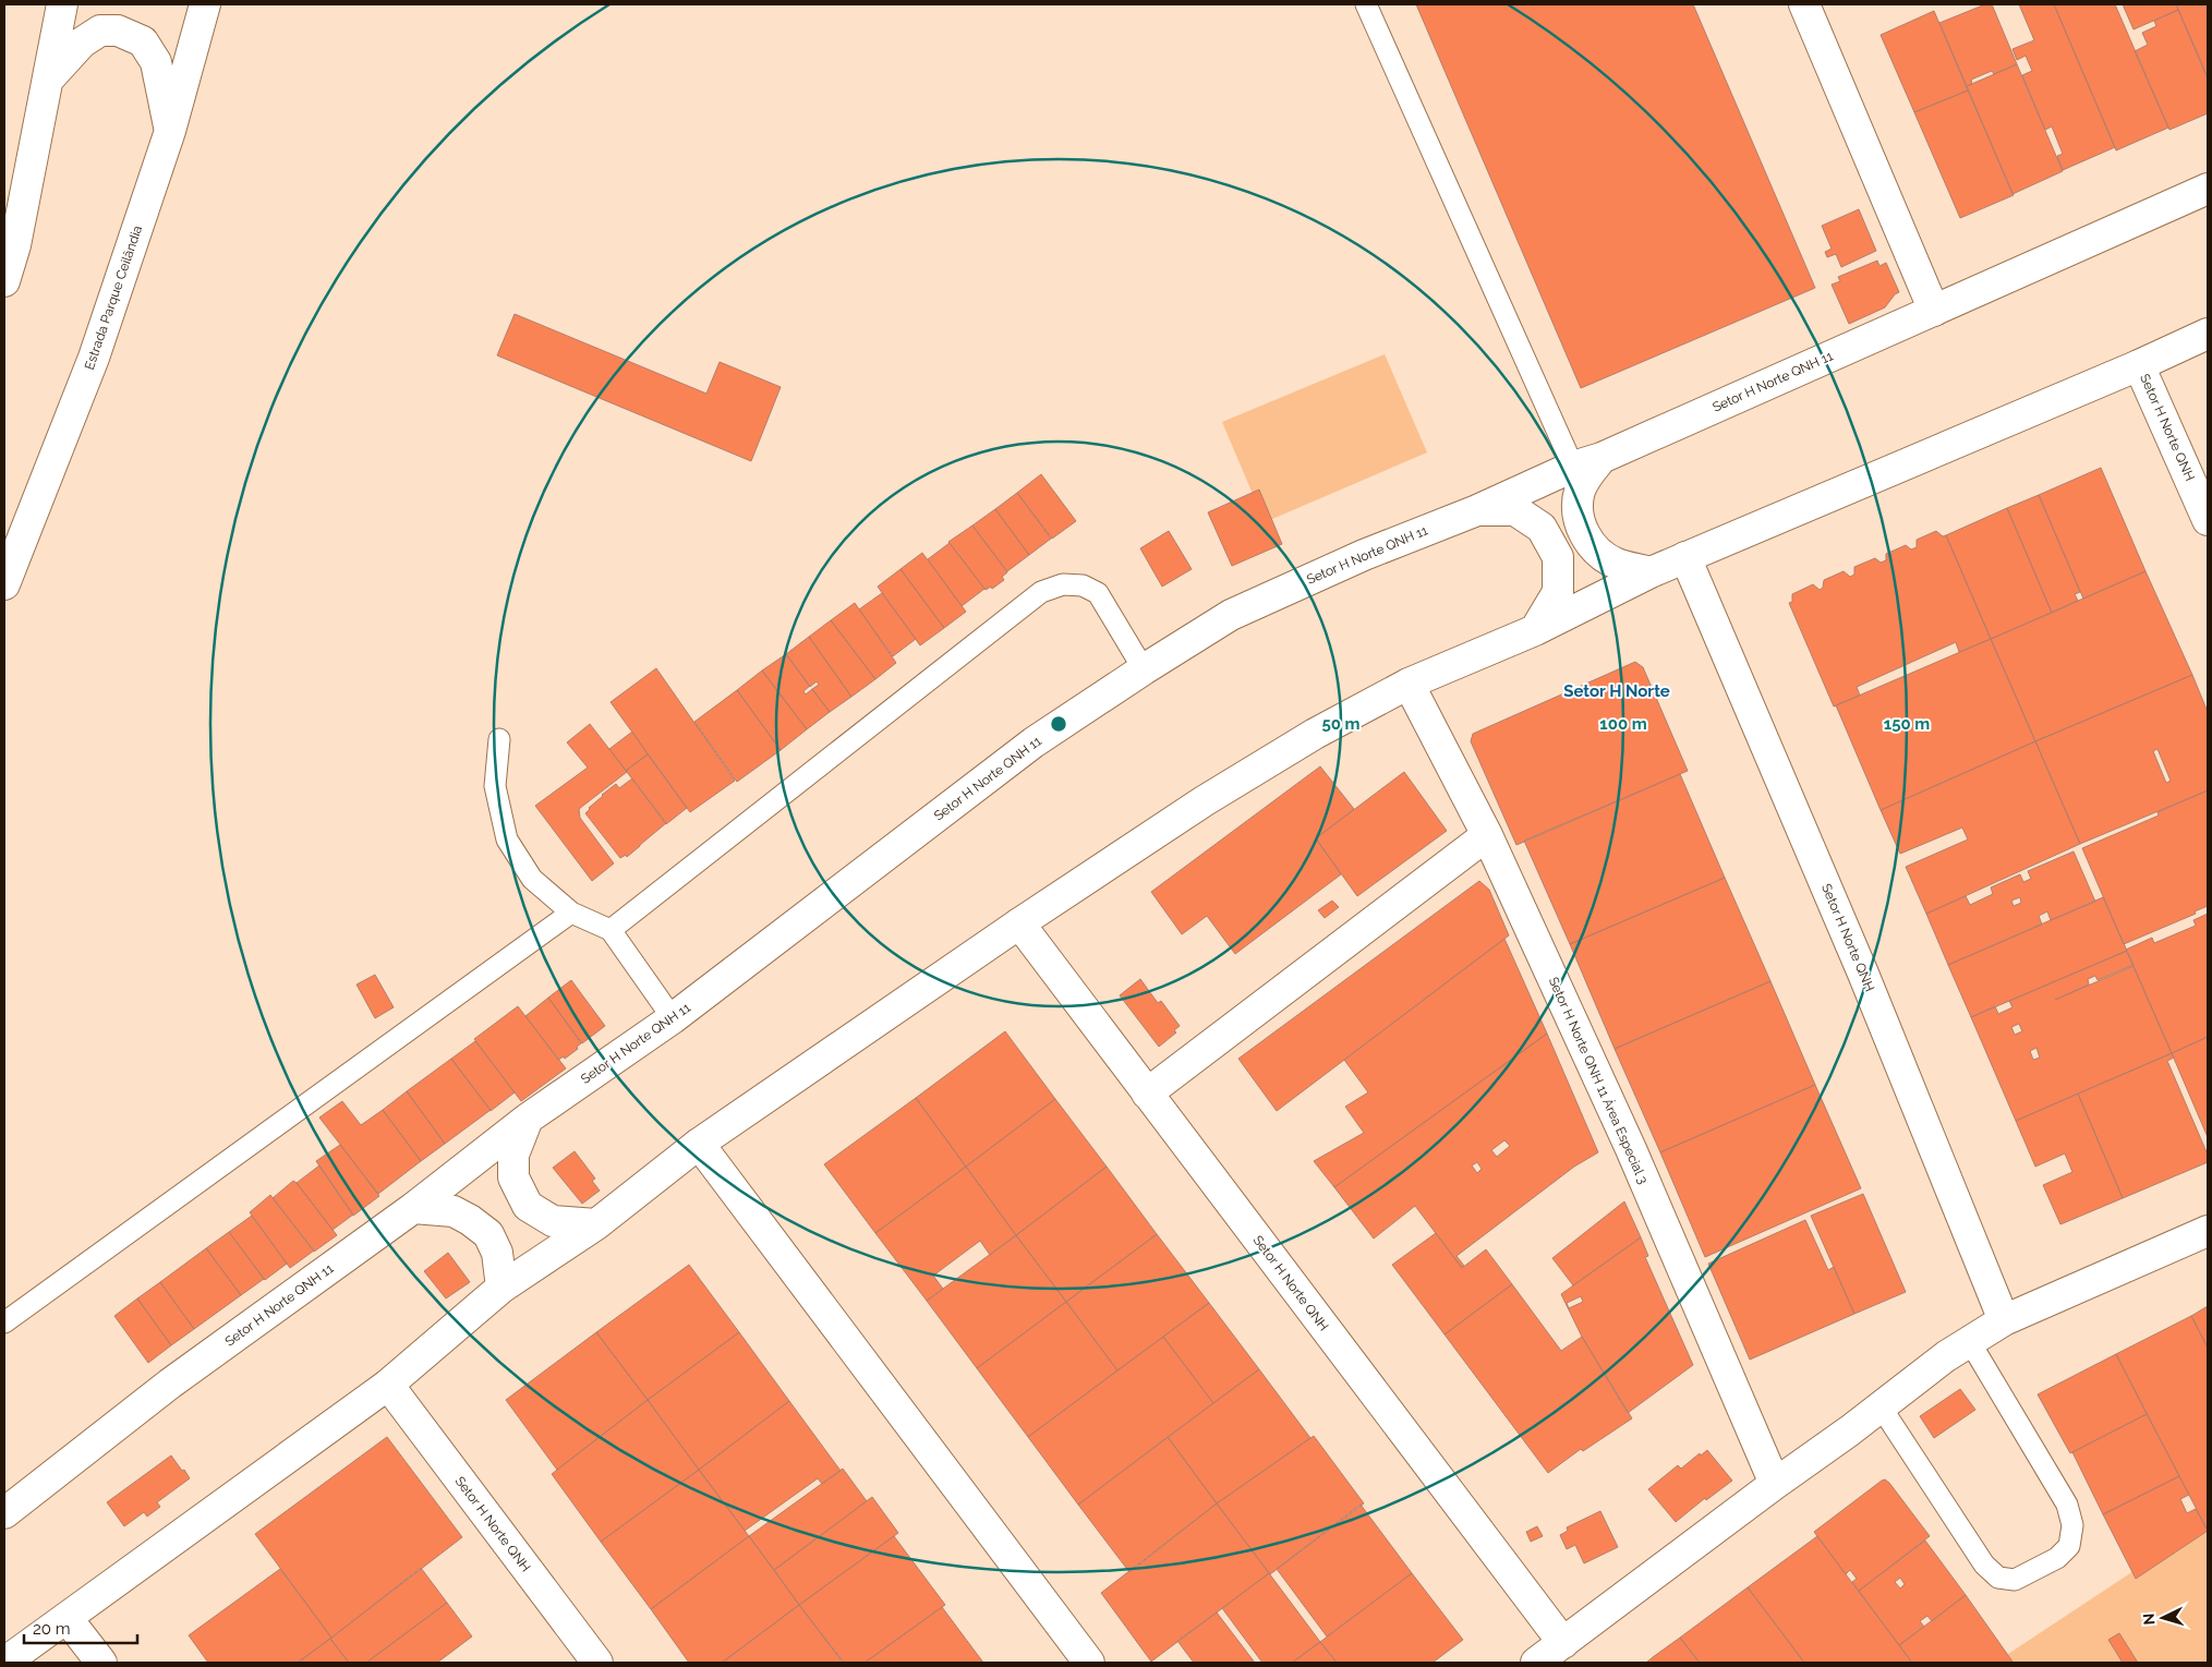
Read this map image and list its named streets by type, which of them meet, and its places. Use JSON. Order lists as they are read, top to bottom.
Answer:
{
  "streets": {
    "main road": [
      "Estrada Parque Ceilândia",
      "Setor H Norte QNH 11",
      "Setor H Norte QNH",
      "Setor H Norte QNH 11 Área Especial 3"
    ]
  },
  "districts": ["Setor H Norte"],
  "scale_bar": "20 m",
  "north": "left",
  "rings": ["50 m", "100 m", "150 m"]
}
